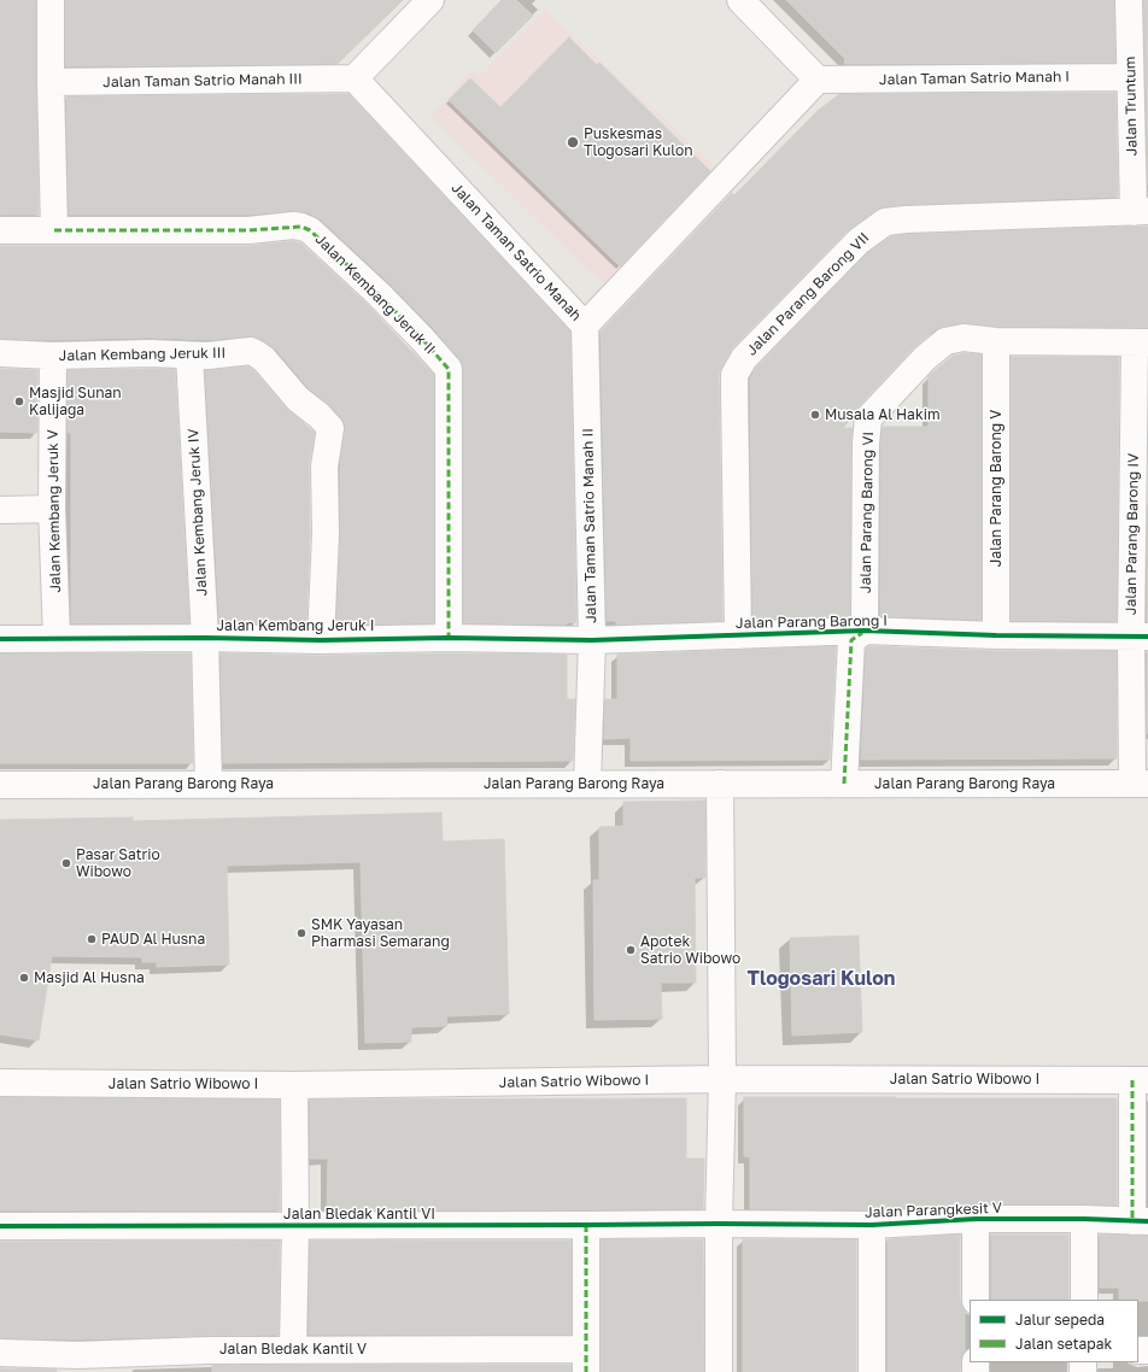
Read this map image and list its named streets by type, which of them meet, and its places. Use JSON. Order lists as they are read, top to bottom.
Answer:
{
  "streets": {
    "street": [
      "Jalan Taman Satrio Manah I",
      "Jalan Taman Satrio Manah III",
      "Jalan Truntum",
      "Jalan Taman Satrio Manah",
      "Jalan Kembang Jeruk II",
      "Jalan Parang Barong VII",
      "Jalan Kembang Jeruk III",
      "Jalan Parang Barong V",
      "Jalan Kembang Jeruk V",
      "Jalan Kembang Jeruk IV",
      "Jalan Parang Barong VI",
      "Jalan Taman Satrio Manah II",
      "Jalan Parang Barong IV",
      "Jalan Parang Barong I",
      "Jalan Kembang Jeruk I",
      "Jalan Parang Barong Raya",
      "Jalan Satrio Wibowo I",
      "Jalan Parangkesit V",
      "Jalan Bledak Kantil VI",
      "Jalan Bledak Kantil V"
    ]
  },
  "crossings": [
    ["Jalan Taman Satrio Manah I", "Jalan Truntum"],
    ["Jalan Taman Satrio Manah I", "Jalan Taman Satrio Manah"],
    ["Jalan Taman Satrio Manah III", "Jalan Taman Satrio Manah"],
    ["Jalan Truntum", "Jalan Parang Barong VII"],
    ["Jalan Taman Satrio Manah", "Jalan Taman Satrio Manah II"],
    ["Jalan Kembang Jeruk II", "Jalan Kembang Jeruk I"],
    ["Jalan Parang Barong VII", "Jalan Parang Barong I"],
    ["Jalan Kembang Jeruk III", "Jalan Kembang Jeruk V"],
    ["Jalan Kembang Jeruk III", "Jalan Kembang Jeruk IV"],
    ["Jalan Kembang Jeruk III", "Jalan Kembang Jeruk I"],
    ["Jalan Parang Barong V", "Jalan Parang Barong VI"],
    ["Jalan Parang Barong V", "Jalan Parang Barong I"],
    ["Jalan Kembang Jeruk V", "Jalan Kembang Jeruk I"],
    ["Jalan Kembang Jeruk IV", "Jalan Kembang Jeruk I"],
    ["Jalan Kembang Jeruk IV", "Jalan Parang Barong Raya"],
    ["Jalan Parang Barong VI", "Jalan Parang Barong IV"],
    ["Jalan Parang Barong VI", "Jalan Parang Barong I"],
    ["Jalan Taman Satrio Manah II", "Jalan Parang Barong I"],
    ["Jalan Taman Satrio Manah II", "Jalan Kembang Jeruk I"],
    ["Jalan Taman Satrio Manah II", "Jalan Parang Barong Raya"],
    ["Jalan Parang Barong IV", "Jalan Parang Barong I"],
    ["Jalan Parang Barong IV", "Jalan Parang Barong Raya"],
    ["Jalan Parang Barong I", "Jalan Kembang Jeruk I"],
    ["Jalan Parangkesit V", "Jalan Bledak Kantil VI"]
  ],
  "districts": ["Tlogosari Kulon"],
  "places": [
    "Puskesmas Tlogosari Kulon",
    "Masjid Sunan Kalijaga",
    "Musala Al Hakim",
    "Pasar Satrio Wibowo",
    "SMK Yayasan Pharmasi Semarang",
    "PAUD Al Husna",
    "Apotek Satrio Wibowo",
    "Masjid Al Husna"
  ],
  "legend": ["Jalur sepeda", "Jalan setapak"]
}
